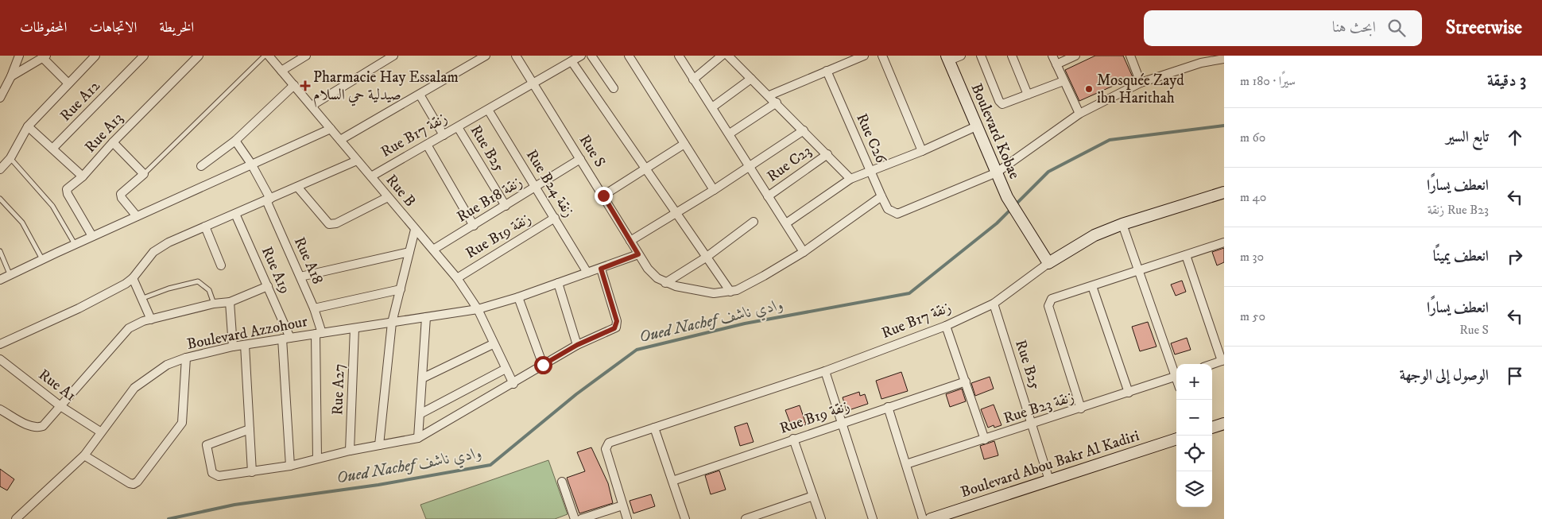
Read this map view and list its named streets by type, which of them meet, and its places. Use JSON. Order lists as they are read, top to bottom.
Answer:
{
  "streets": {
    "main road": ["Boulevard Kobae", "Rue B17 زنقة", "Boulevard Abou Bakr Al Kadiri"],
    "street": [
      "Rue A12",
      "Rue A13",
      "Rue C26",
      "Rue B25",
      "Rue S",
      "Rue C23",
      "Rue B24 زنقة",
      "Rue B",
      "Rue B18 زنقة",
      "Rue B19 زنقة",
      "Rue A18",
      "Rue A19",
      "Boulevard Azzohour",
      "Rue A1",
      "Rue A27",
      "Rue B23 زنقة"
    ]
  },
  "crossings": [
    ["Boulevard Kobae", "Rue B17 زنقة"],
    ["Boulevard Kobae", "Rue C26"],
    ["Rue B17 زنقة", "Rue B25"],
    ["Rue B17 زنقة", "Rue S"],
    ["Rue B17 زنقة", "Rue B24 زنقة"],
    ["Rue B17 زنقة", "Rue B"],
    ["Rue B25", "Rue B18 زنقة"],
    ["Rue B25", "Rue B23 زنقة"],
    ["Rue B25", "Boulevard Abou Bakr Al Kadiri"],
    ["Rue S", "Rue B18 زنقة"],
    ["Rue S", "Boulevard Azzohour"],
    ["Rue B24 زنقة", "Rue B18 زنقة"],
    ["Rue B24 زنقة", "Rue B19 زنقة"],
    ["Rue B24 زنقة", "Boulevard Azzohour"],
    ["Rue B", "Rue B18 زنقة"],
    ["Rue B", "Rue B19 زنقة"],
    ["Rue B", "Boulevard Azzohour"],
    ["Rue A18", "Boulevard Azzohour"],
    ["Rue A19", "Boulevard Azzohour"],
    ["Boulevard Azzohour", "Rue A1"],
    ["Boulevard Azzohour", "Rue A27"]
  ],
  "water": ["Oued Nachef وادي ناشف"],
  "places": {
    "health": ["Pharmacie Hay Essalam صيدلية حي السلام"],
    "other": ["Mosquée Zayd ibn Harithah"]
  },
  "page": {
    "header": "Streetwise",
    "search": "ابحث هنا",
    "nav": ["الخريطة", "الاتجاهات", "المحفوظات"],
    "heading": ["3 دقيقة", "سيرًا · 180 m"],
    "list": [
      ["تابع السير", "60 m"],
      ["انعطف يسارًا", "Rue B23 زنقة", "40 m"],
      ["انعطف يمينًا", "30 m"],
      ["انعطف يسارًا", "Rue S", "50 m"],
      "الوصول إلى الوجهة"
    ],
    "map_buttons": ["+", "−"]
  }
}
